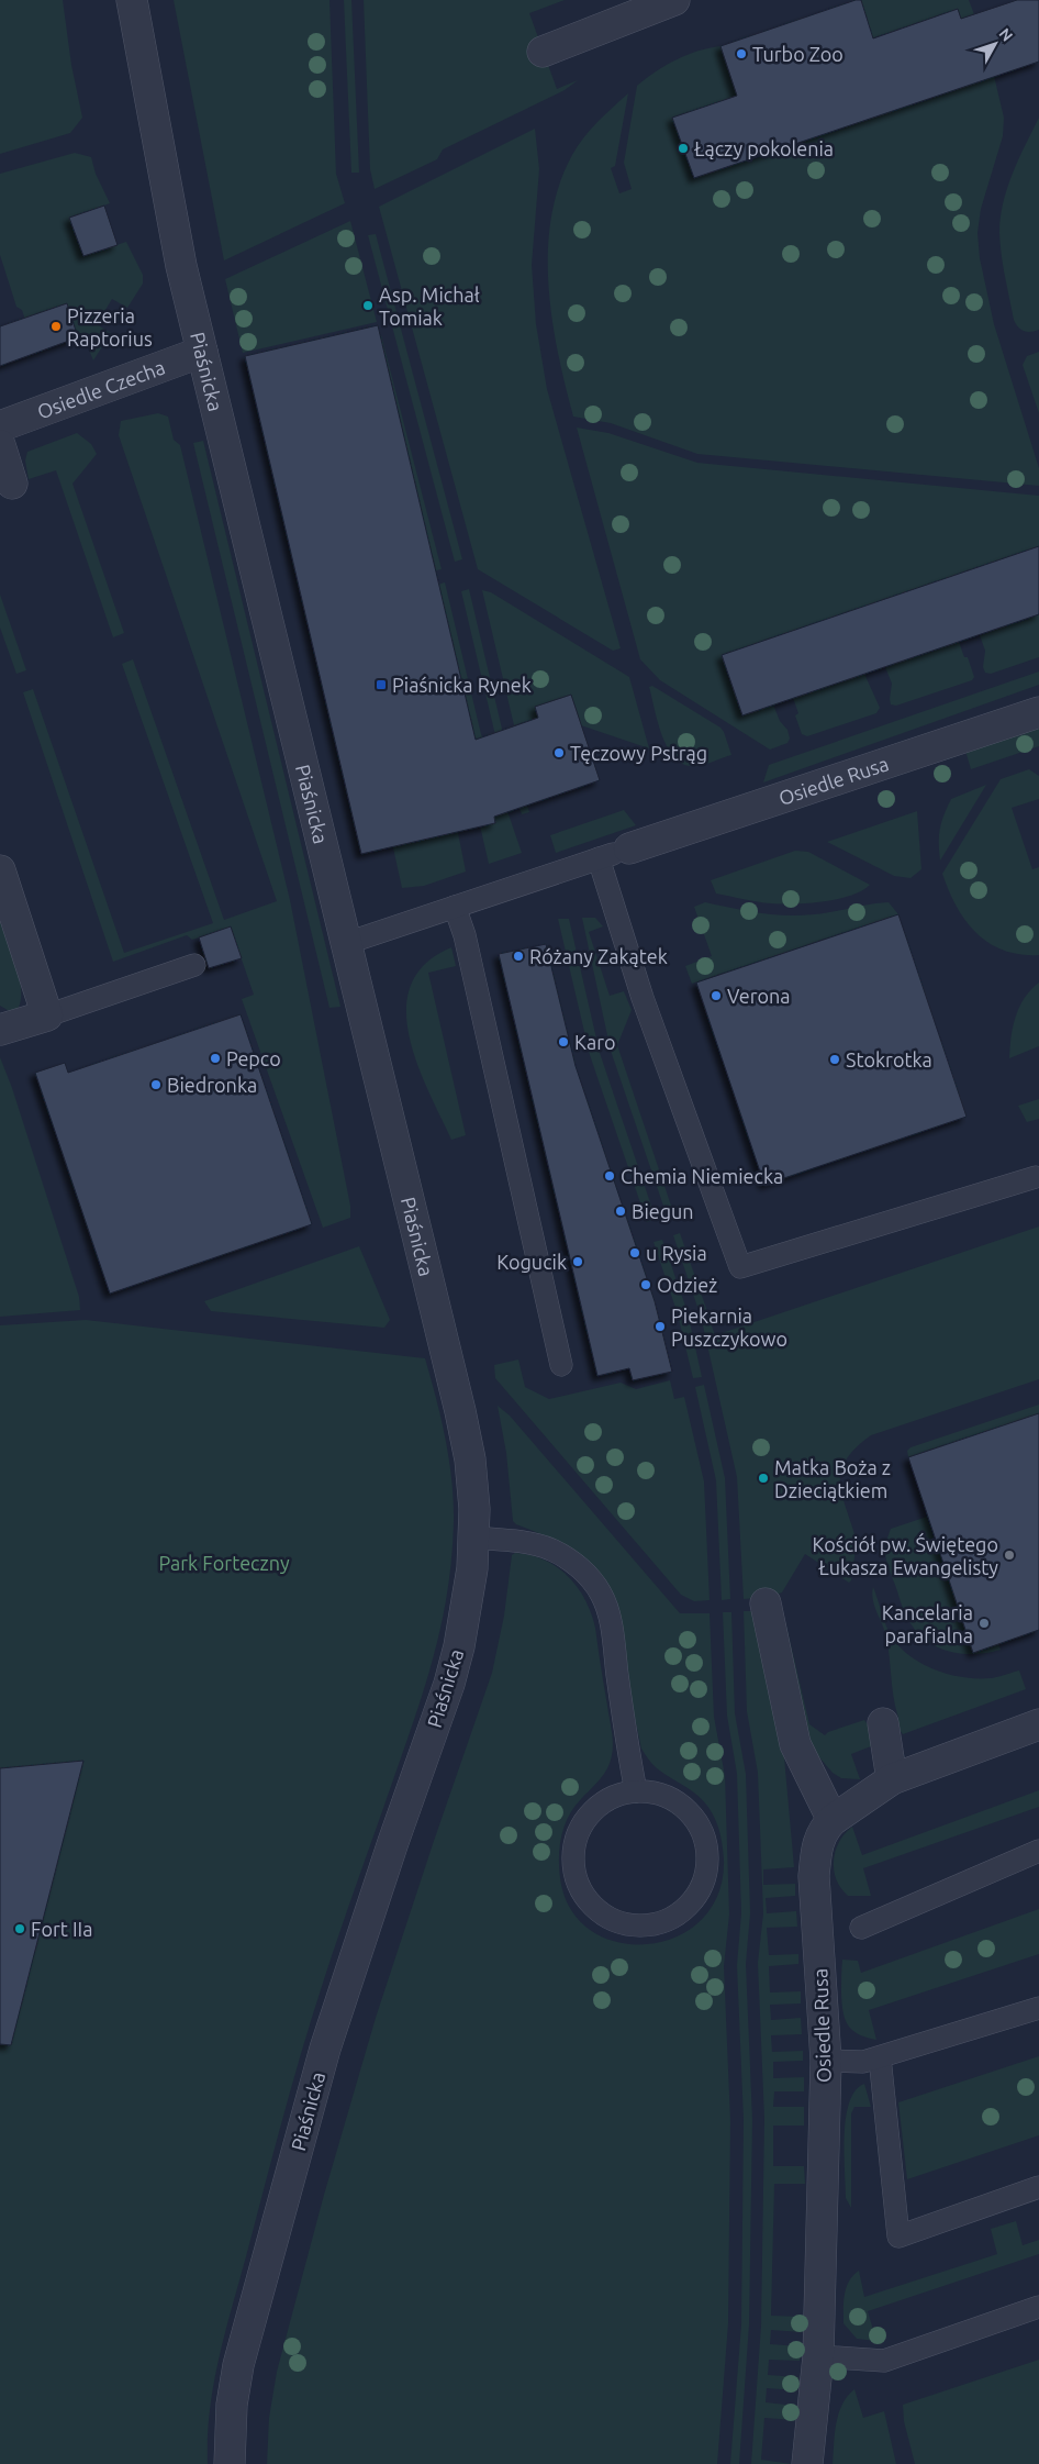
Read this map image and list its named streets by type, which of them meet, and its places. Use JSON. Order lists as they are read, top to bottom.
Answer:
{
  "streets": {
    "street": ["Piaśnicka", "Osiedle Czecha", "Osiedle Rusa"]
  },
  "crossings": [
    ["Piaśnicka", "Osiedle Czecha"]
  ],
  "parks": ["Park Forteczny"],
  "places": {
    "other": [
      "Turbo Zoo",
      "Łączy pokolenia",
      "Asp. Michał Tomiak",
      "Pizzeria Raptorius",
      "Tęczowy Pstrąg",
      "Różany Zakątek",
      "Verona",
      "Karo",
      "Pepco",
      "Stokrotka",
      "Biedronka",
      "Chemia Niemiecka",
      "Biegun",
      "u Rysia",
      "Kogucik",
      "Odzież",
      "Piekarnia Puszczykowo",
      "Matka Boża z Dzieciątkiem",
      "Kościół pw. Świętego Łukasza Ewangelisty",
      "Kancelaria parafialna",
      "Fort IIa"
    ],
    "transit": ["Piaśnicka Rynek"]
  },
  "north": "top right"
}
